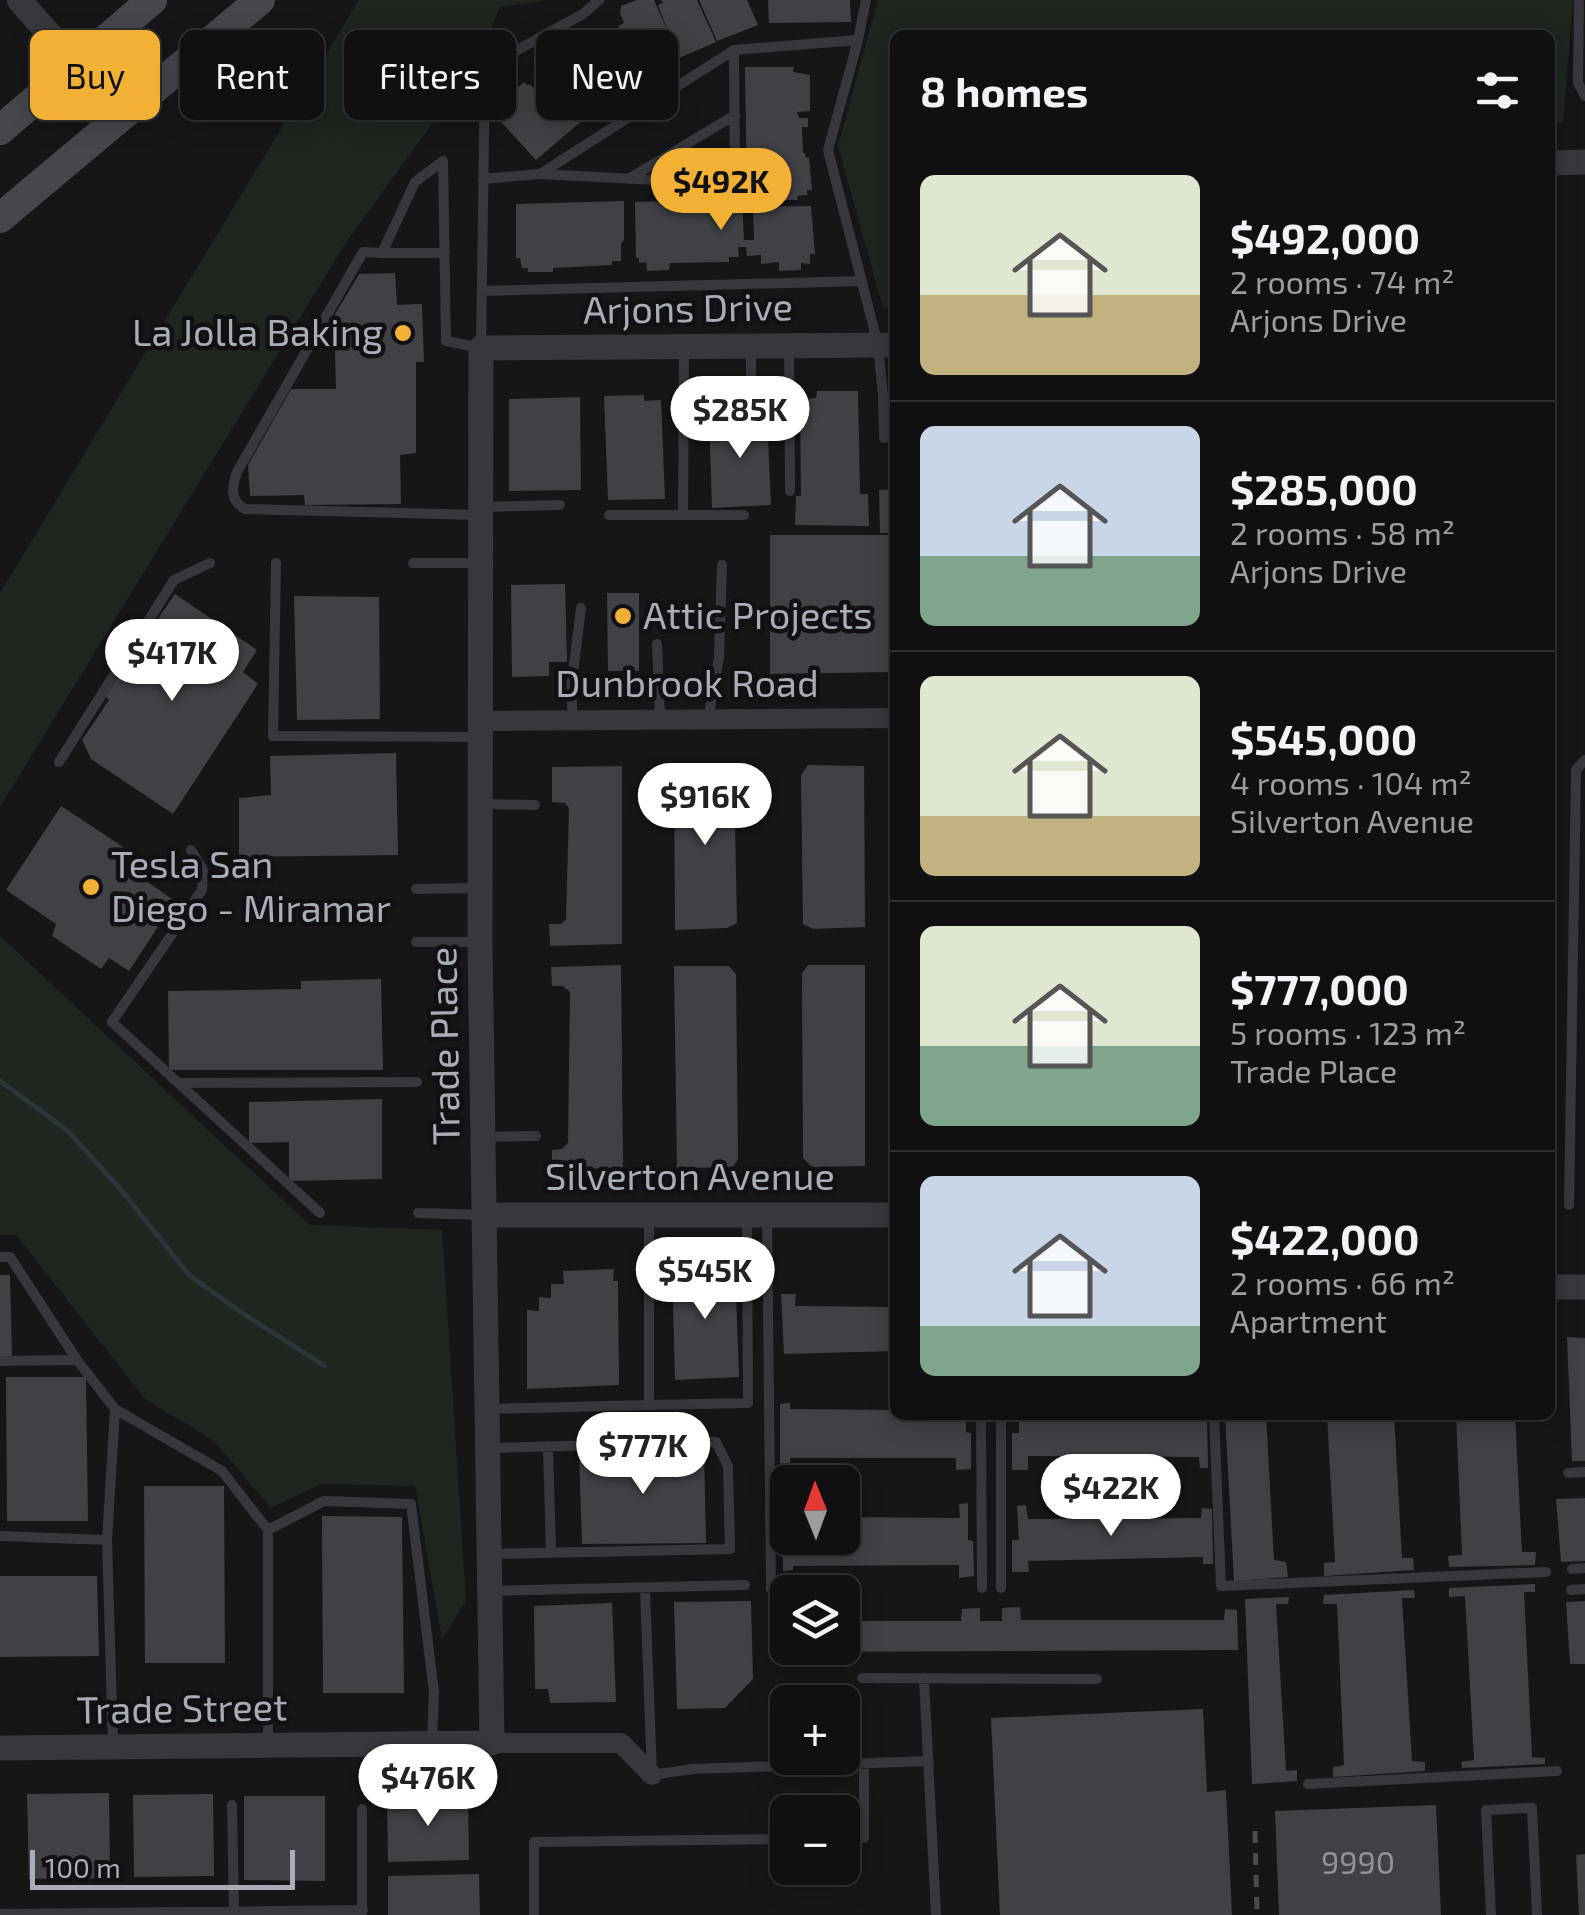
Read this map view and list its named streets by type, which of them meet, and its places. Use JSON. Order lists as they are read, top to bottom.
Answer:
{
  "streets": {
    "street": [
      "Arjons Drive",
      "Dunbrook Road",
      "Trade Place",
      "Silverton Avenue",
      "Trade Street"
    ]
  },
  "crossings": [
    ["Arjons Drive", "Trade Place"],
    ["Dunbrook Road", "Trade Place"],
    ["Trade Place", "Silverton Avenue"],
    ["Trade Place", "Trade Street"]
  ],
  "places": ["La Jolla Baking", "Attic Projects", "Tesla San Diego - Miramar"],
  "house_numbers": ["9990"],
  "scale_bar": "100 m",
  "north": "top",
  "page": {
    "chip": [
      "Buy",
      "Rent",
      "Filters",
      "New"
    ],
    "heading": "8 homes",
    "price": [
      "$492K",
      "$285K",
      "$417K",
      "$916K",
      "$545K",
      "$777K",
      "$422K",
      "$476K"
    ],
    "list": [
      {
        "name": "$492,000",
        "note": "2 rooms · 74 m² · Arjons Drive"
      },
      {
        "name": "$285,000",
        "note": "2 rooms · 58 m² · Arjons Drive"
      },
      {
        "name": "$545,000",
        "note": "4 rooms · 104 m² · Silverton Avenue"
      },
      {
        "name": "$777,000",
        "note": "5 rooms · 123 m² · Trade Place"
      },
      {
        "name": "$422,000",
        "note": "2 rooms · 66 m² · Apartment"
      }
    ],
    "map_buttons": ["+", "−"],
    "scale": "100 m"
  }
}
